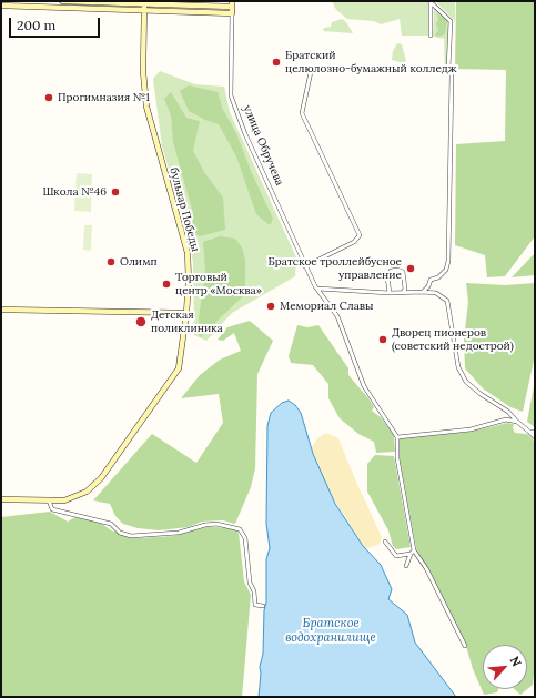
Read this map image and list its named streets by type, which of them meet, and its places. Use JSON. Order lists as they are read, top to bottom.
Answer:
{
  "streets": {
    "street": ["улица Обручева", "бульвар Победы"]
  },
  "water": ["Братское водохранилище"],
  "places": [
    "Братский целюлозно-бумажный колледж",
    "Прогимназия №1",
    "Школа №46",
    "Олимп",
    "Братское троллейбусное управление",
    "Торговый центр «Москва»",
    "Мемориал Славы",
    "Детская поликлиника",
    "Дворец пионеров (советский недострой)"
  ],
  "scale_bar": "200 m",
  "north": "top right"
}
